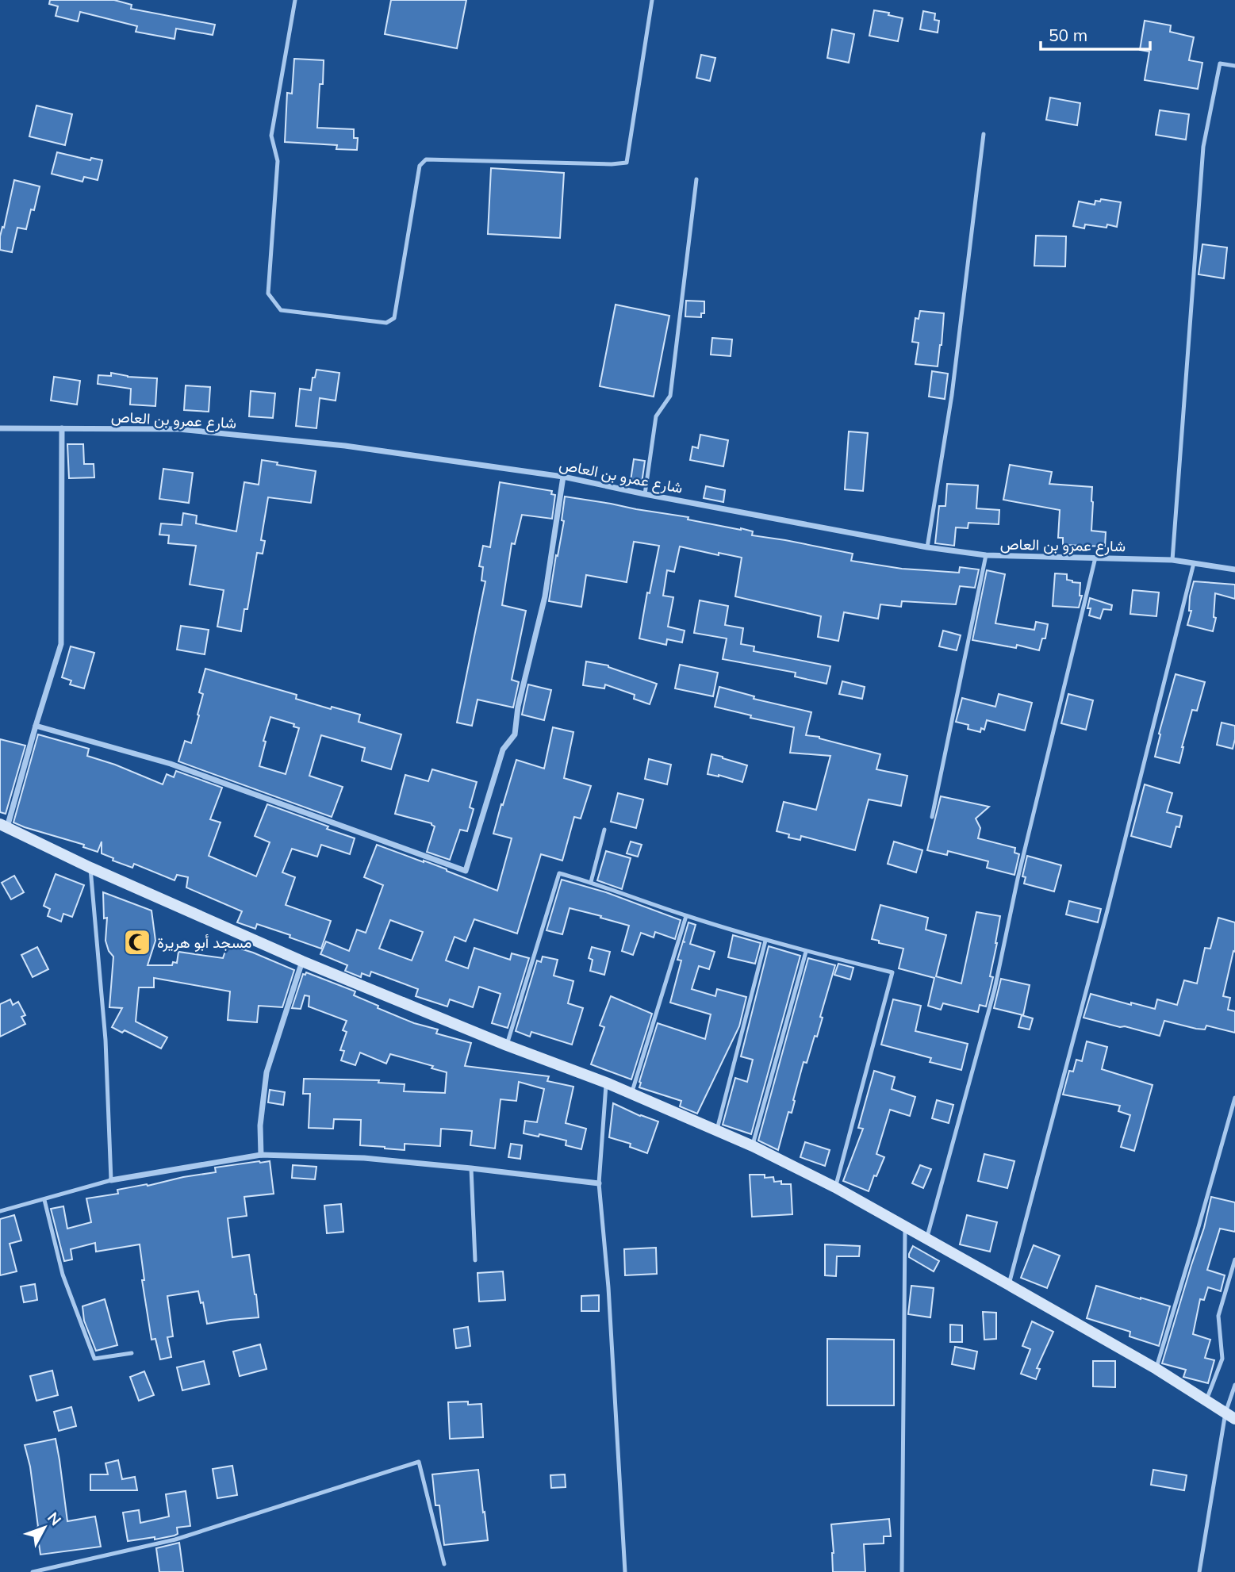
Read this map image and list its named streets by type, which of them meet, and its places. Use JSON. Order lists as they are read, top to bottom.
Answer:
{
  "streets": {
    "street": ["شارع عمرو بن العاص"]
  },
  "places": {
    "mosque": ["مسجد أبو هريرة"]
  },
  "scale_bar": "50 m",
  "north": "top right"
}
